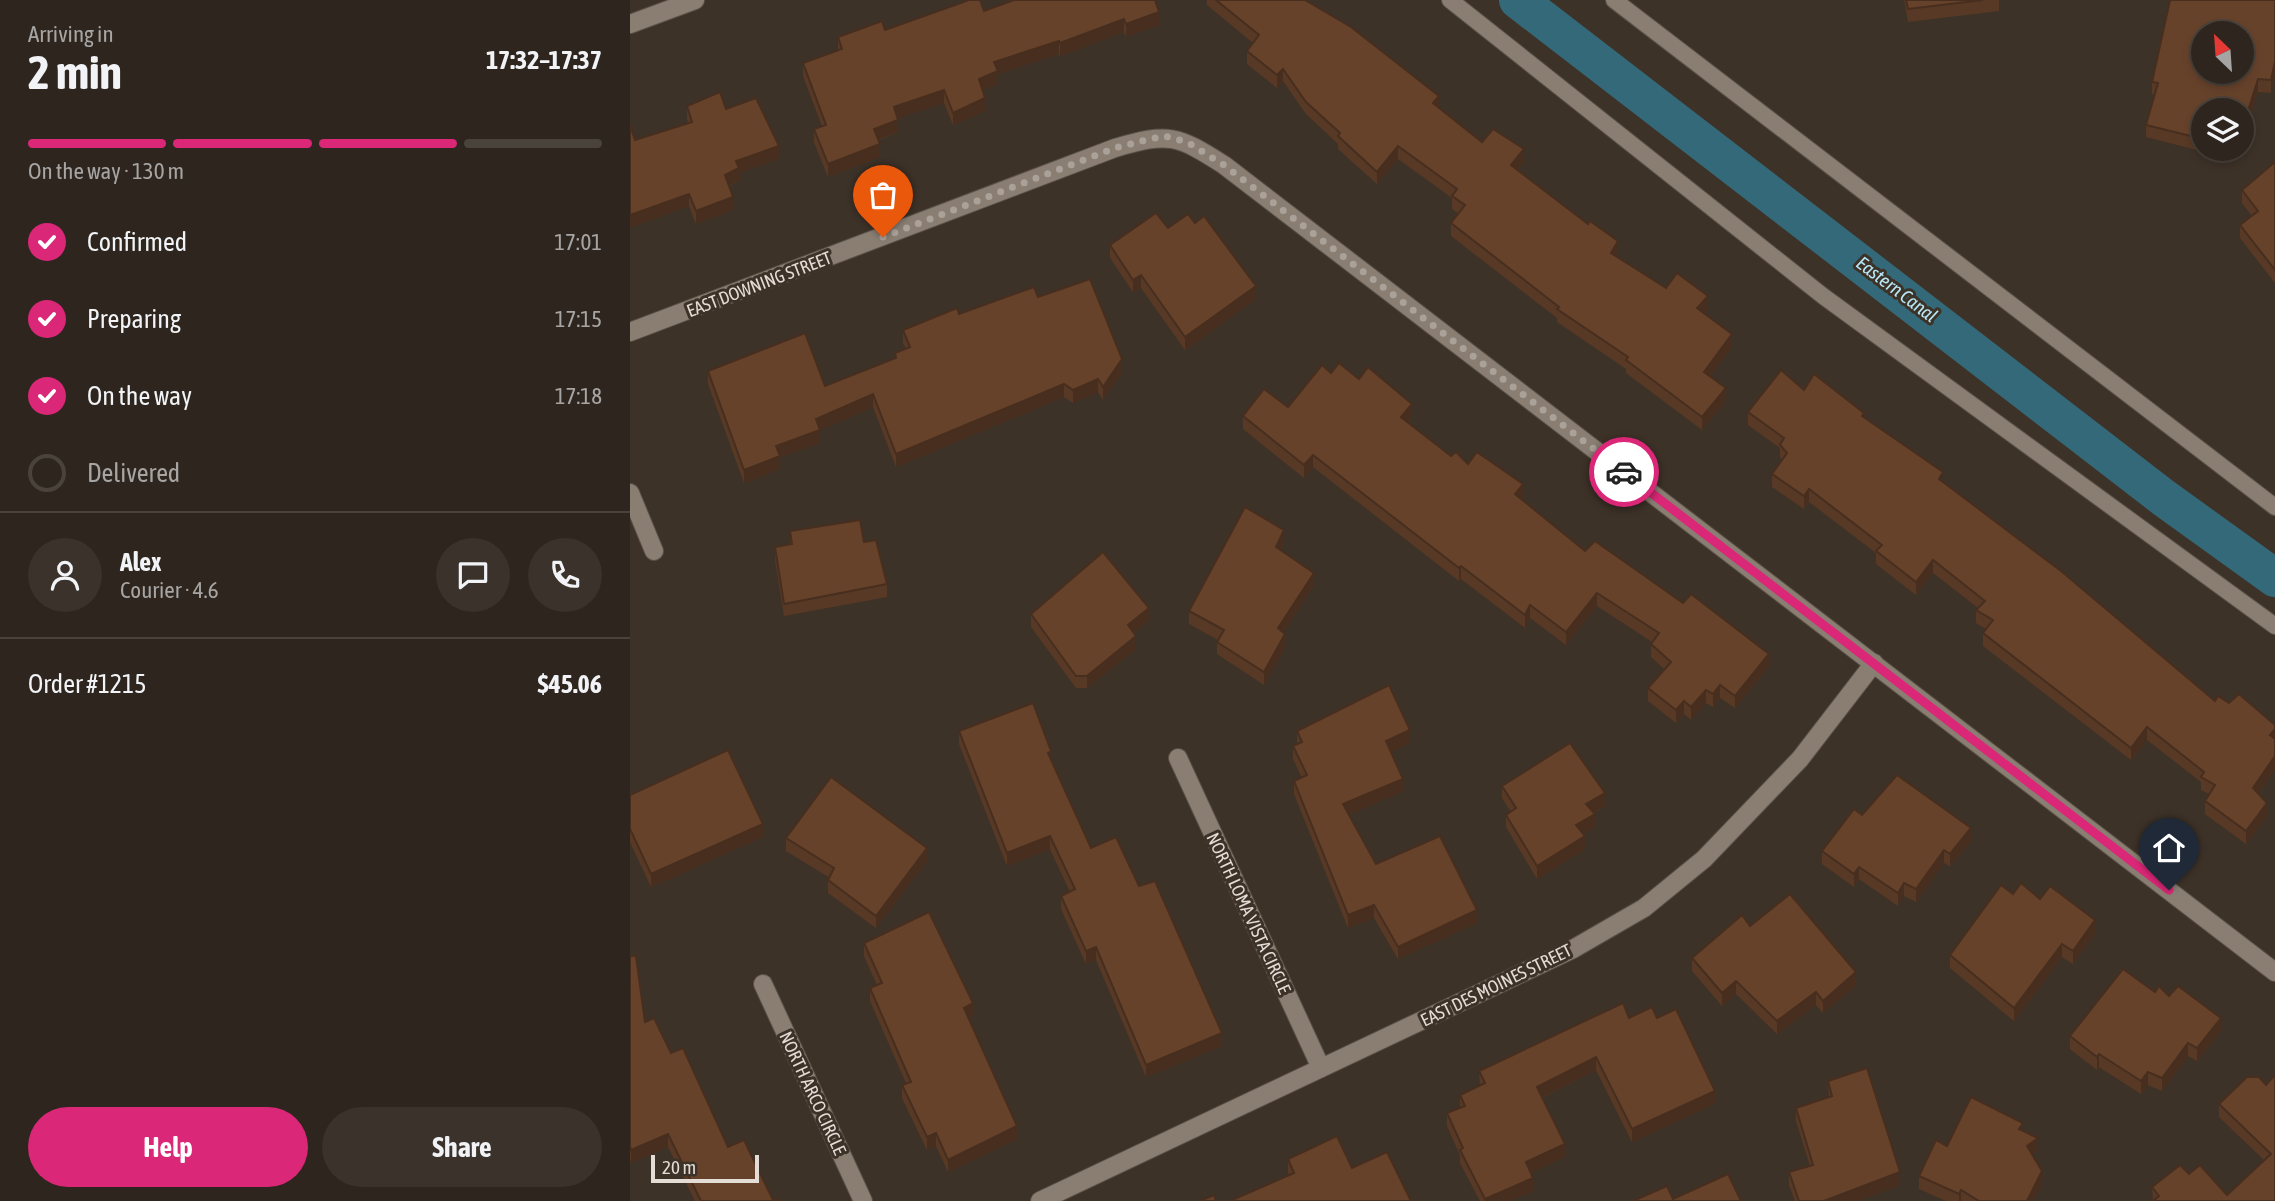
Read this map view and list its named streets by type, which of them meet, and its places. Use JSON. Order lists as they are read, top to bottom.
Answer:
{
  "streets": {
    "street": [
      "EAST DOWNING STREET",
      "NORTH LOMA VISTA CIRCLE",
      "EAST DES MOINES STREET",
      "NORTH ARCO CIRCLE"
    ]
  },
  "crossings": [
    ["EAST DOWNING STREET", "EAST DES MOINES STREET"],
    ["NORTH LOMA VISTA CIRCLE", "EAST DES MOINES STREET"]
  ],
  "water": ["Eastern Canal"],
  "scale_bar": "20 m",
  "north": "top left",
  "page": {
    "heading": ["2 min", "Arriving in", "17:32–17:37"],
    "panel": [
      "Alex",
      "Courier · 4.6",
      "Order #1215",
      "$45.06"
    ],
    "bar": "On the way · 130 m",
    "list": [
      ["Confirmed", "17:01"],
      ["Preparing", "17:15"],
      ["On the way", "17:18"],
      "Delivered"
    ],
    "buttons": ["Help", "Share"],
    "scale": "20 m"
  }
}
